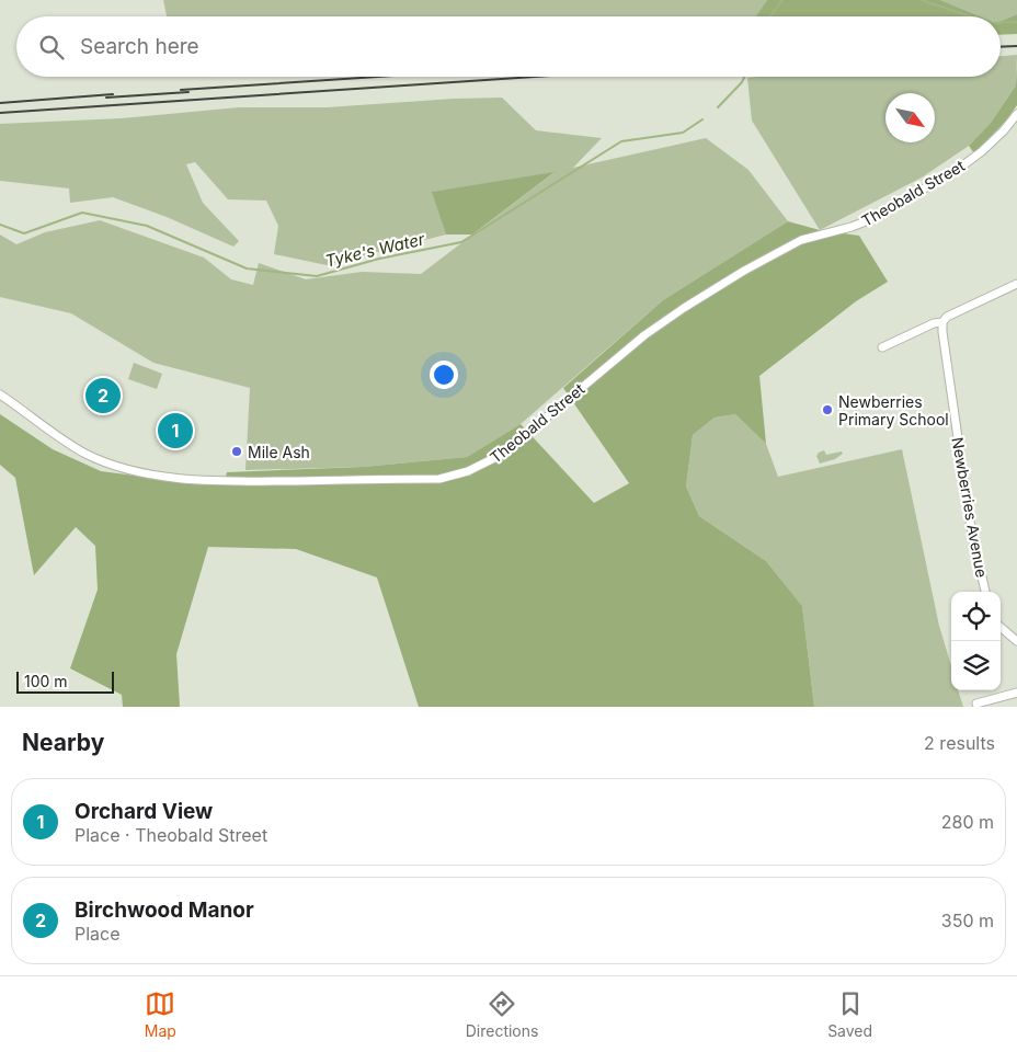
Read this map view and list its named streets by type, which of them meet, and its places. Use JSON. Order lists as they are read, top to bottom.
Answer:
{
  "streets": {
    "street": ["Theobald Street", "Newberries Avenue"]
  },
  "water": ["Tyke's Water"],
  "places": ["Newberries Primary School", "Mile Ash"],
  "scale_bar": "100 m",
  "north": "bottom right",
  "page": {
    "search": "Search here",
    "pins": ["2", "1"],
    "scale": "100 m",
    "heading": ["Nearby", "2 results"],
    "list": [
      {
        "mark": "1",
        "name": "Orchard View",
        "note": "Place · Theobald Street",
        "value": "280 m"
      },
      {
        "mark": "2",
        "name": "Birchwood Manor",
        "note": "Place",
        "value": "350 m"
      }
    ],
    "nav": ["Map", "Directions", "Saved"]
  }
}
